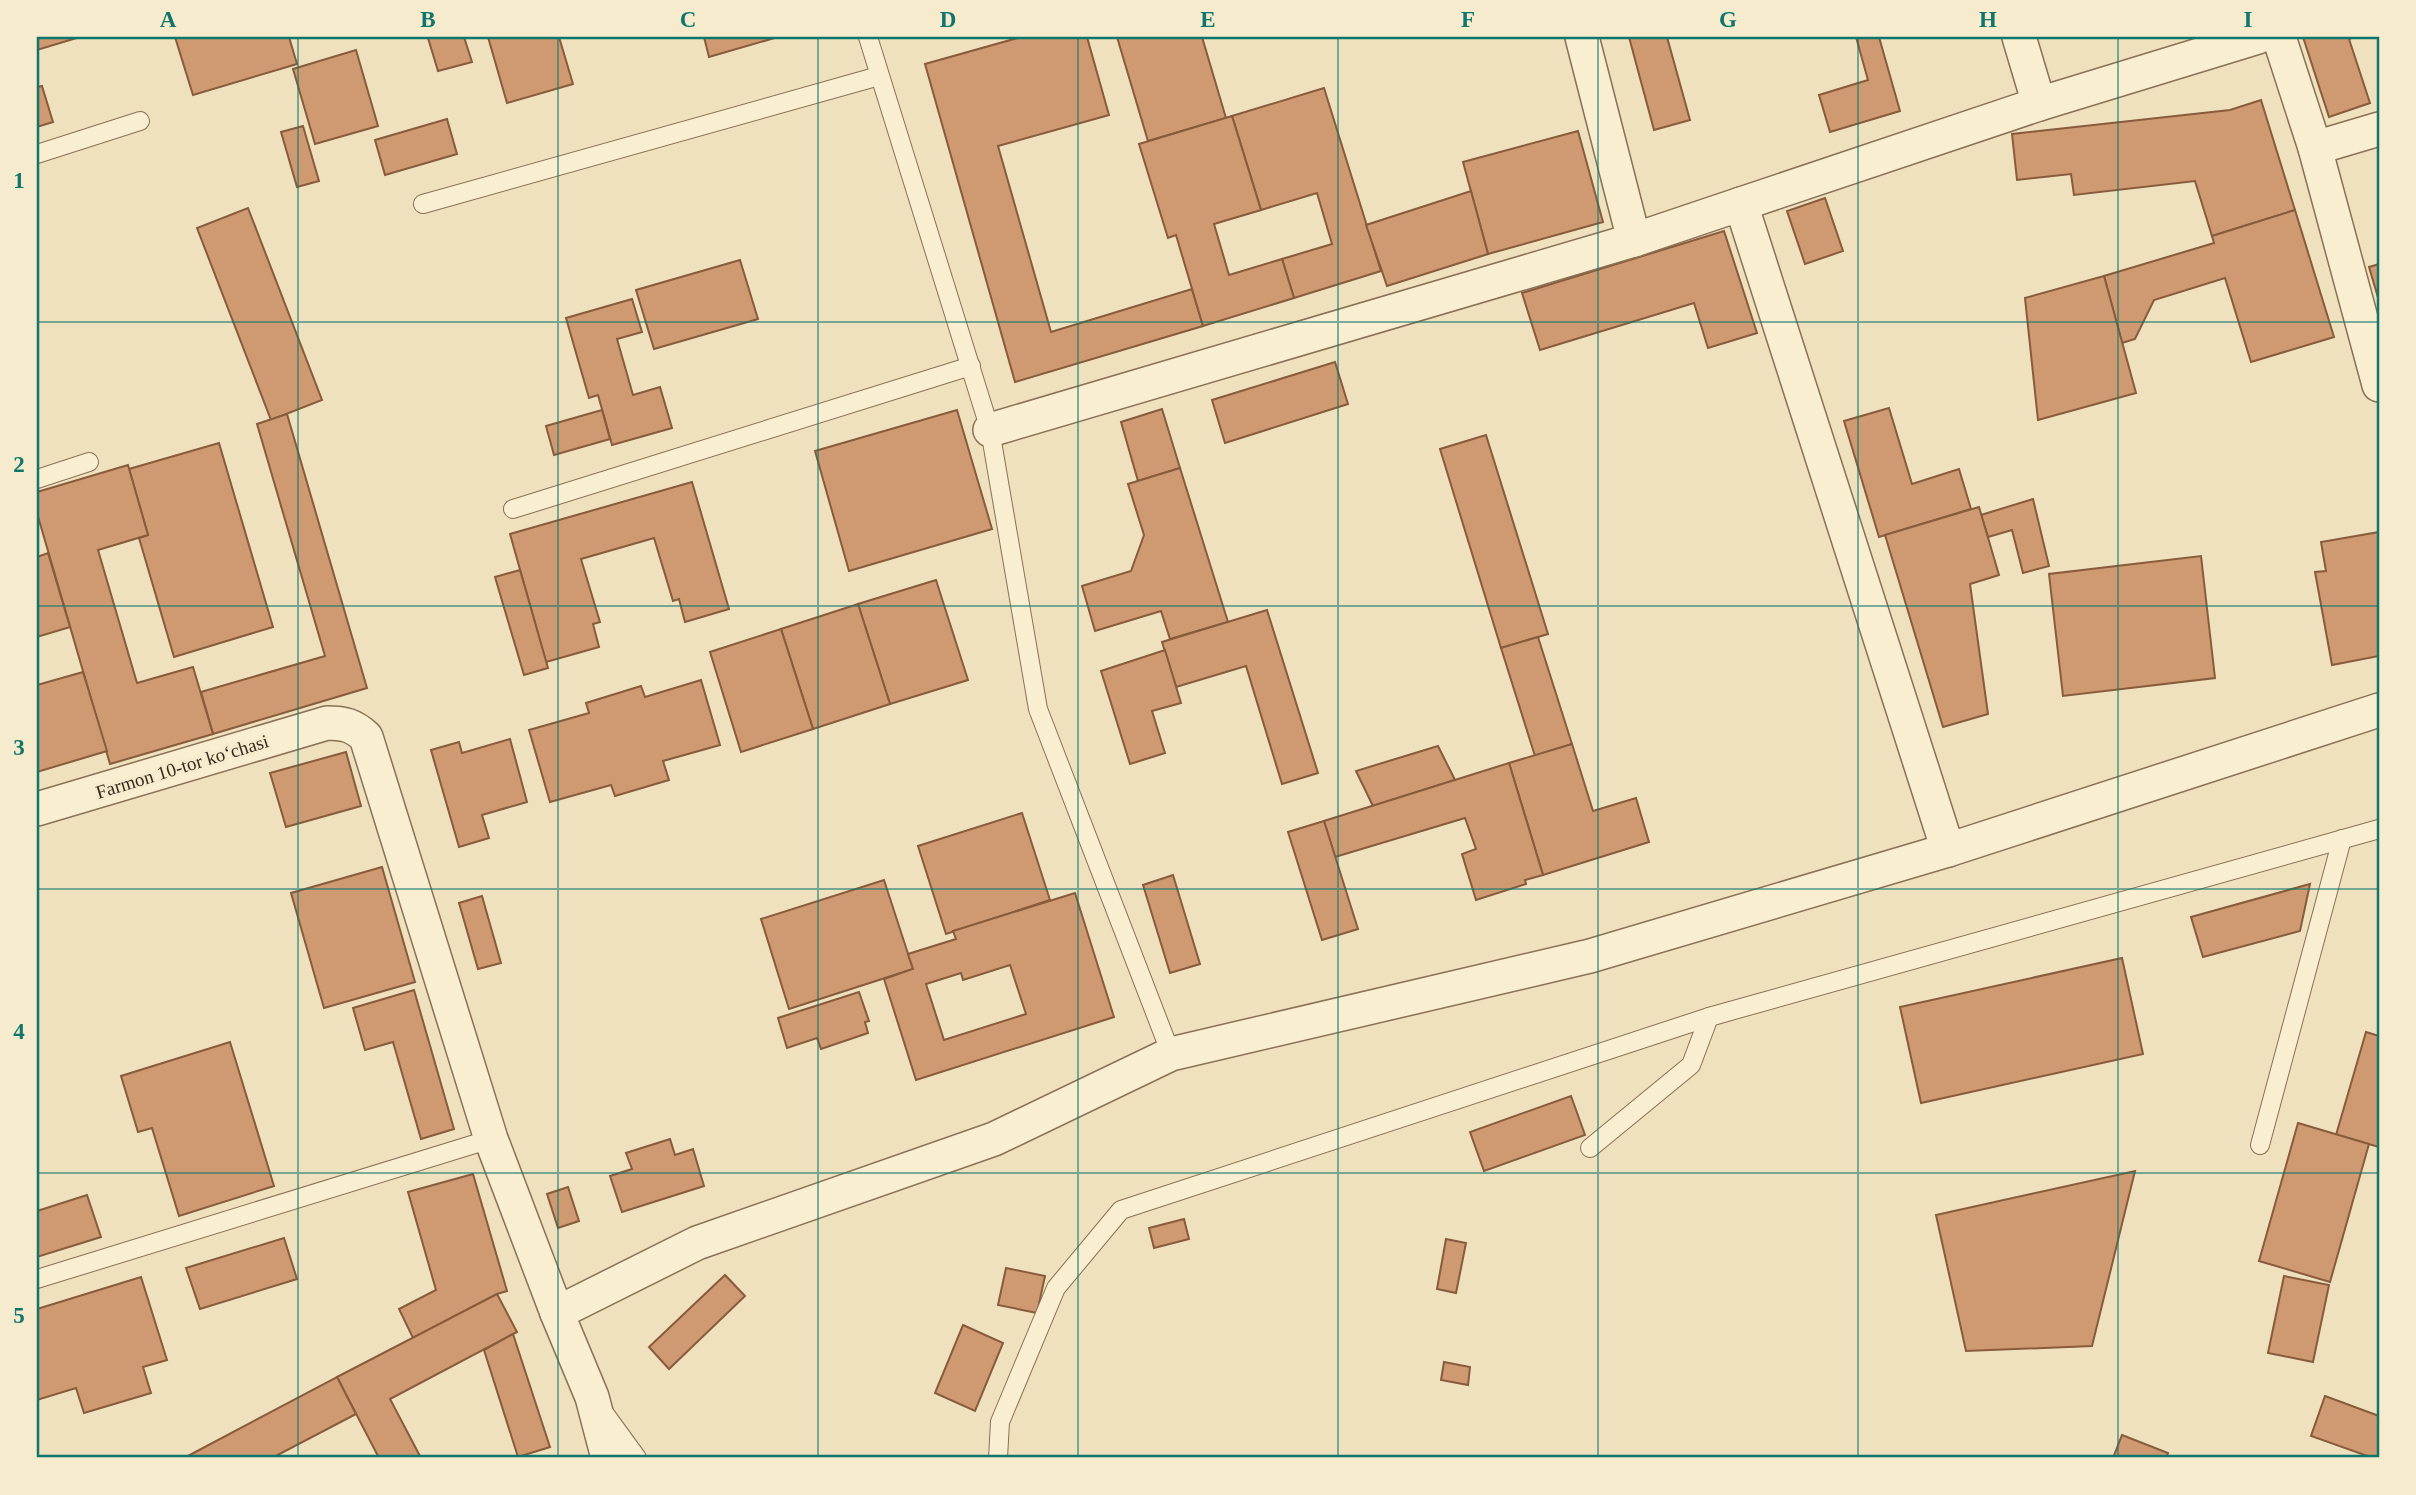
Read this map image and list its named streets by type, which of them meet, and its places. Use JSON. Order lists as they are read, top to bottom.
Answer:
{
  "streets": {
    "street": ["Farmon 10-tor koʻchasi"]
  },
  "grid": {
    "columns": [
      "A",
      "B",
      "C",
      "D",
      "E",
      "F",
      "G",
      "H",
      "I"
    ],
    "rows": [
      "1",
      "2",
      "3",
      "4",
      "5"
    ]
  }
}
